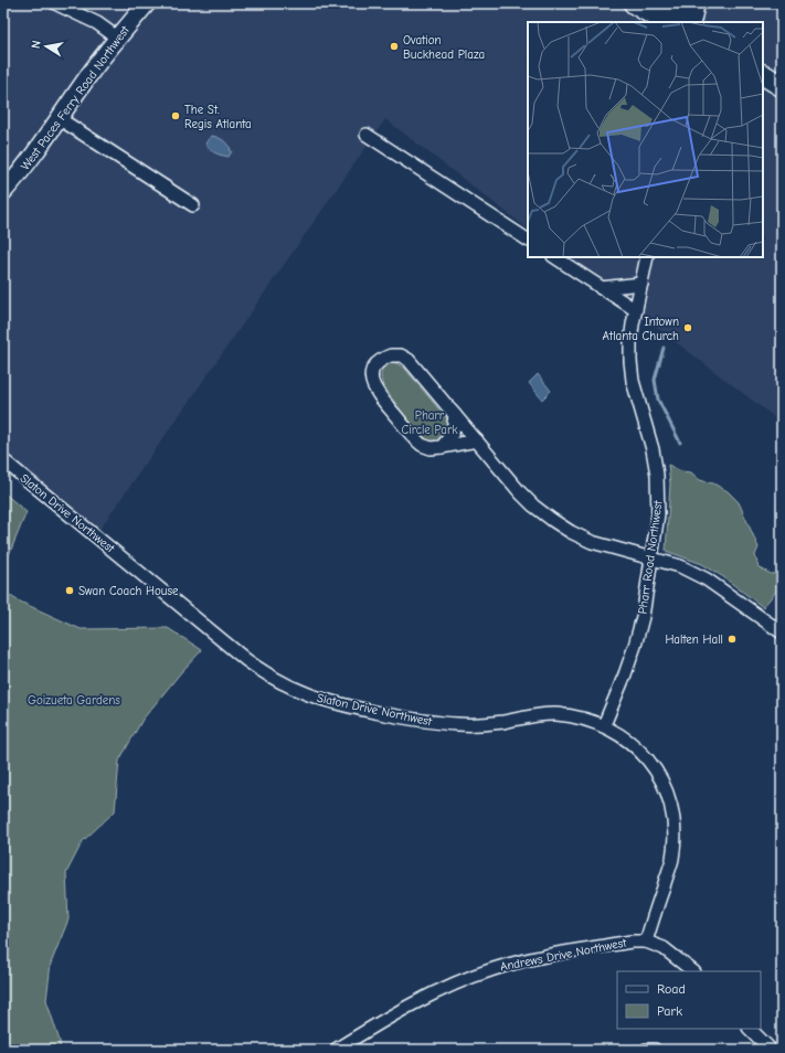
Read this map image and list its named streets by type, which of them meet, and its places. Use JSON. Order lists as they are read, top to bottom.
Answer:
{
  "streets": {
    "main road": ["West Paces Ferry Road Northwest"],
    "street": ["Slaton Drive Northwest", "Pharr Road Northwest", "Andrews Drive Northwest"]
  },
  "crossings": [
    ["Slaton Drive Northwest", "Pharr Road Northwest"],
    ["Slaton Drive Northwest", "Andrews Drive Northwest"]
  ],
  "parks": ["Pharr Circle Park", "Goizueta Gardens"],
  "places": [
    "Ovation Buckhead Plaza",
    "The St. Regis Atlanta",
    "Intown Atlanta Church",
    "Swan Coach House",
    "Halten Hall"
  ],
  "legend": ["Road", "Park"],
  "north": "left"
}
